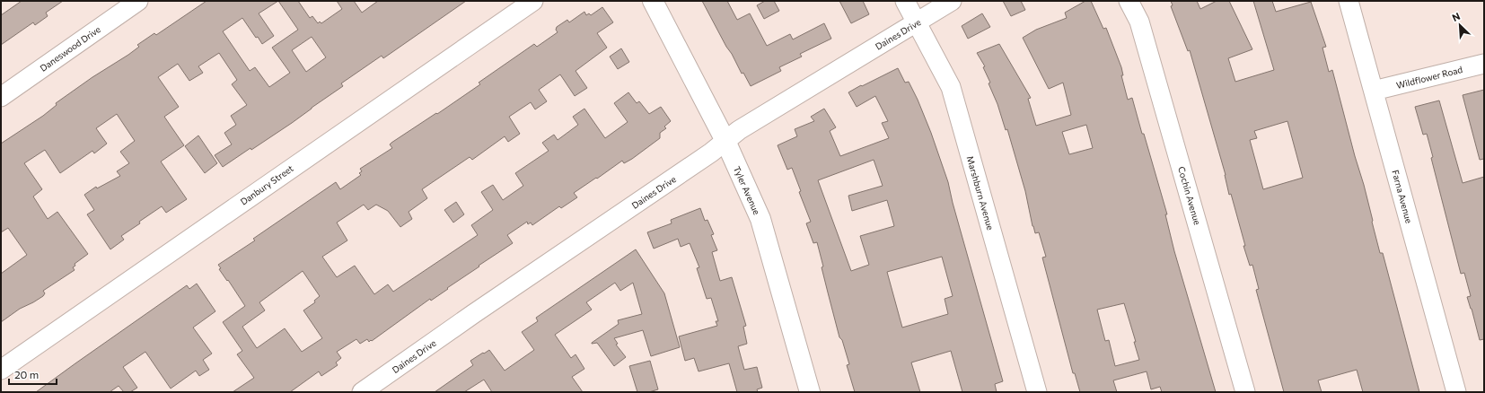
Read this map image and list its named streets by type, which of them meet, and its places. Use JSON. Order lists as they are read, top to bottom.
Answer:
{
  "streets": {
    "street": [
      "Daines Drive",
      "Daneswood Drive",
      "Wildflower Road",
      "Danbury Street",
      "Tyler Avenue",
      "Marshburn Avenue",
      "Cochin Avenue",
      "Farna Avenue"
    ]
  },
  "crossings": [
    ["Daines Drive", "Tyler Avenue"],
    ["Daines Drive", "Marshburn Avenue"],
    ["Wildflower Road", "Farna Avenue"]
  ],
  "scale_bar": "20 m",
  "north": "top left"
}
